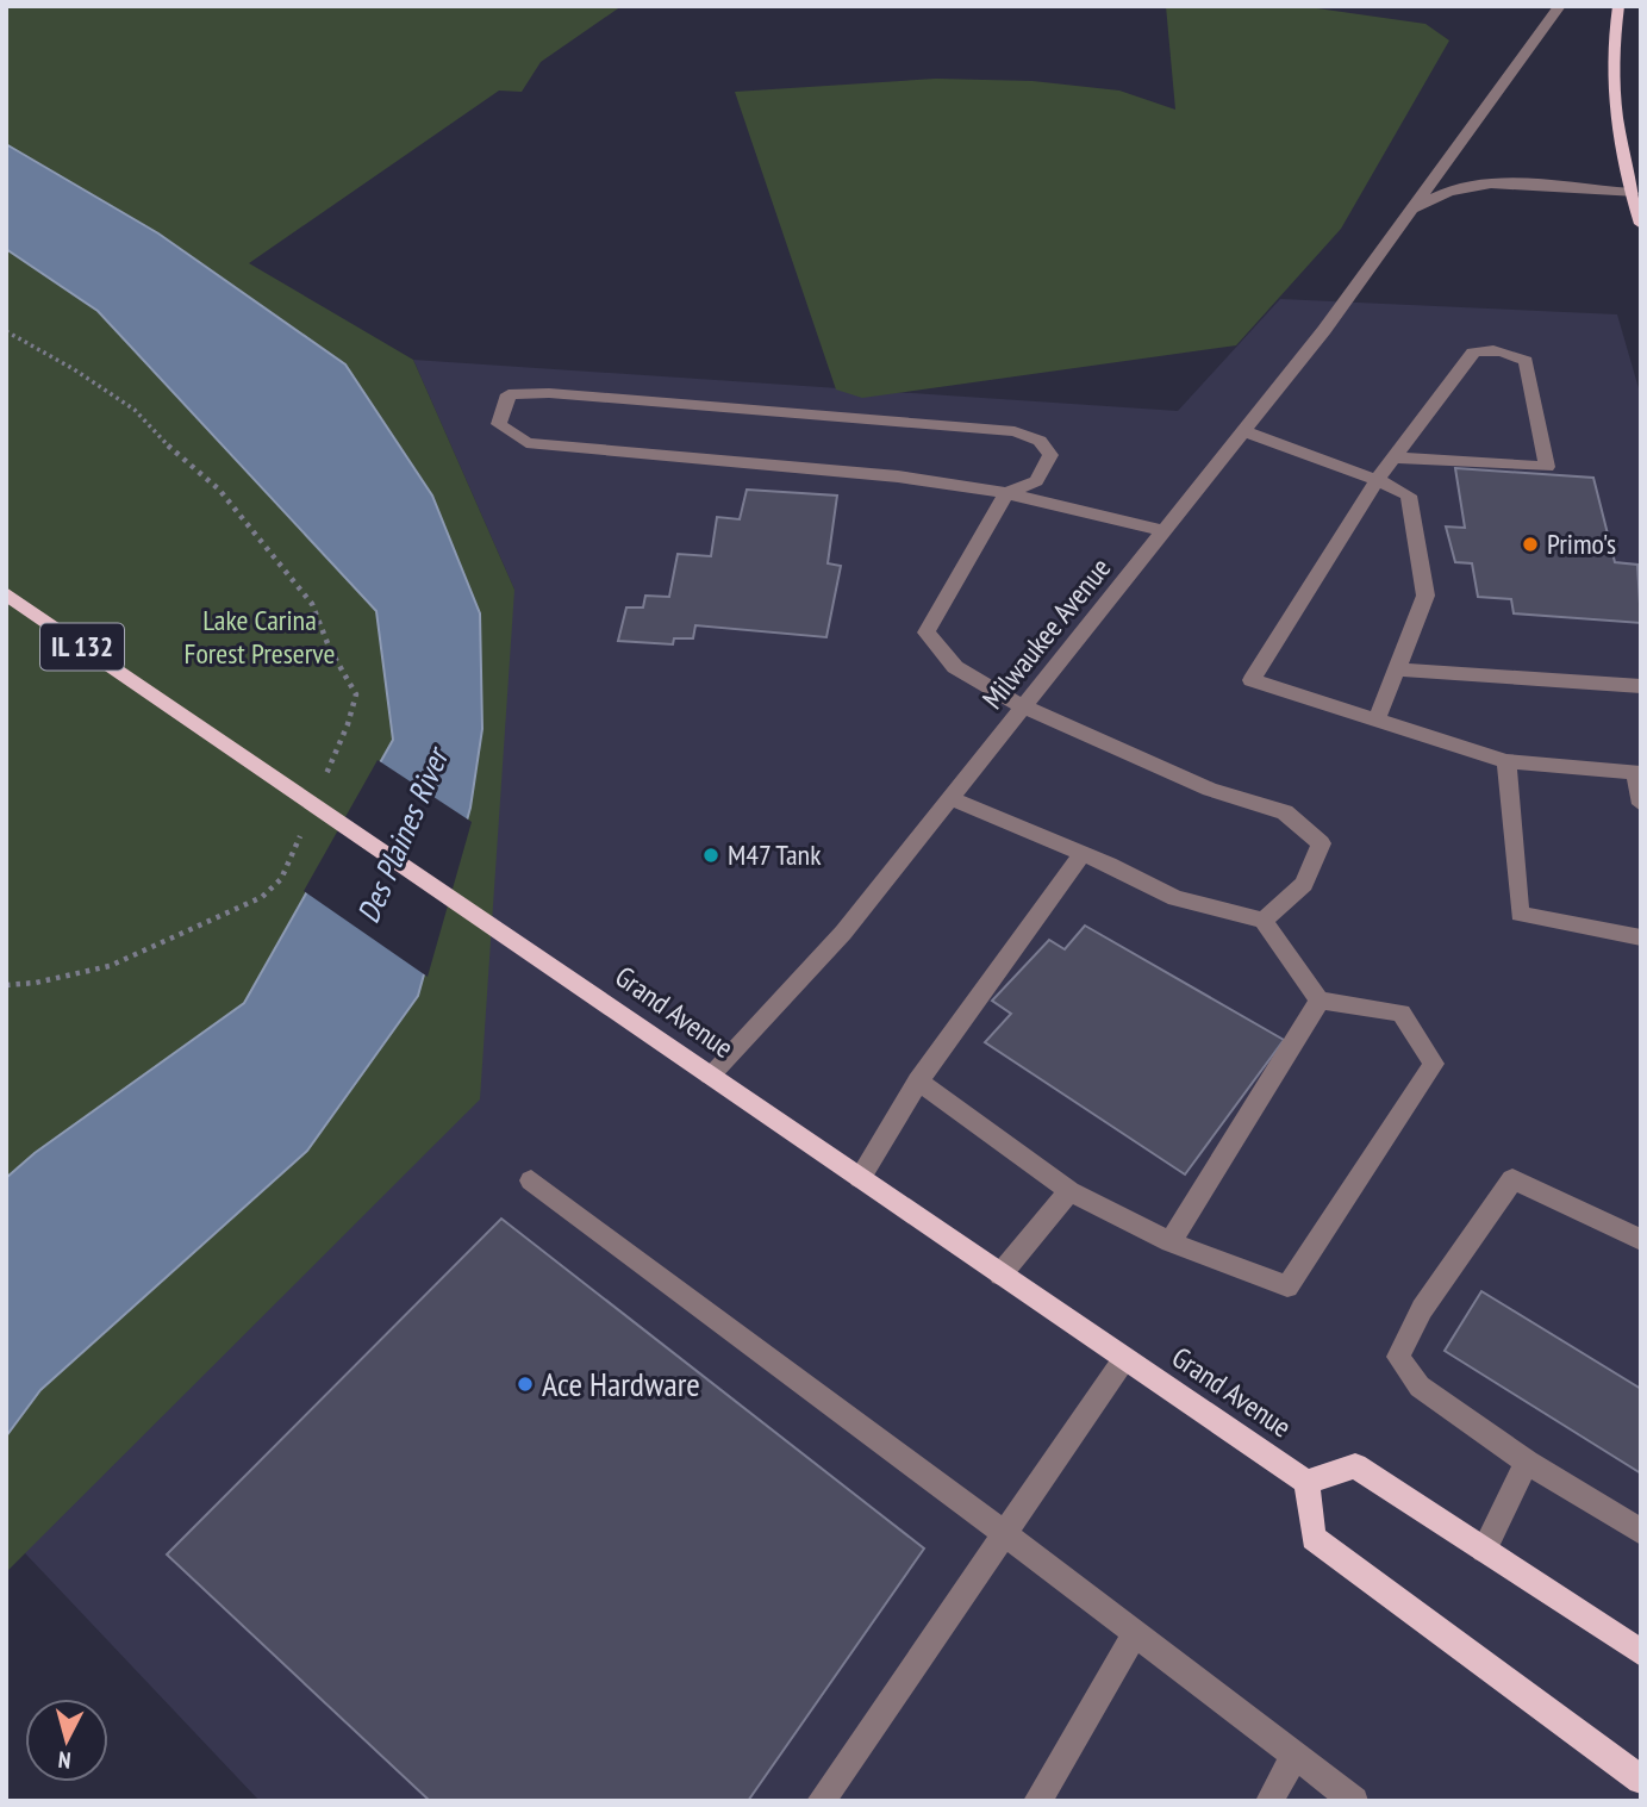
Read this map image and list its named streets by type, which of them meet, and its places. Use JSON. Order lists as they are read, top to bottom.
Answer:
{
  "streets": {
    "main road": ["IL 132", "Grand Avenue"],
    "street": ["Milwaukee Avenue"]
  },
  "crossings": [
    ["Milwaukee Avenue", "Grand Avenue"]
  ],
  "water": ["Des Plaines River"],
  "parks": ["Lake Carina Forest Preserve"],
  "places": ["Primo's", "M47 Tank", "Ace Hardware"],
  "north": "bottom"
}
